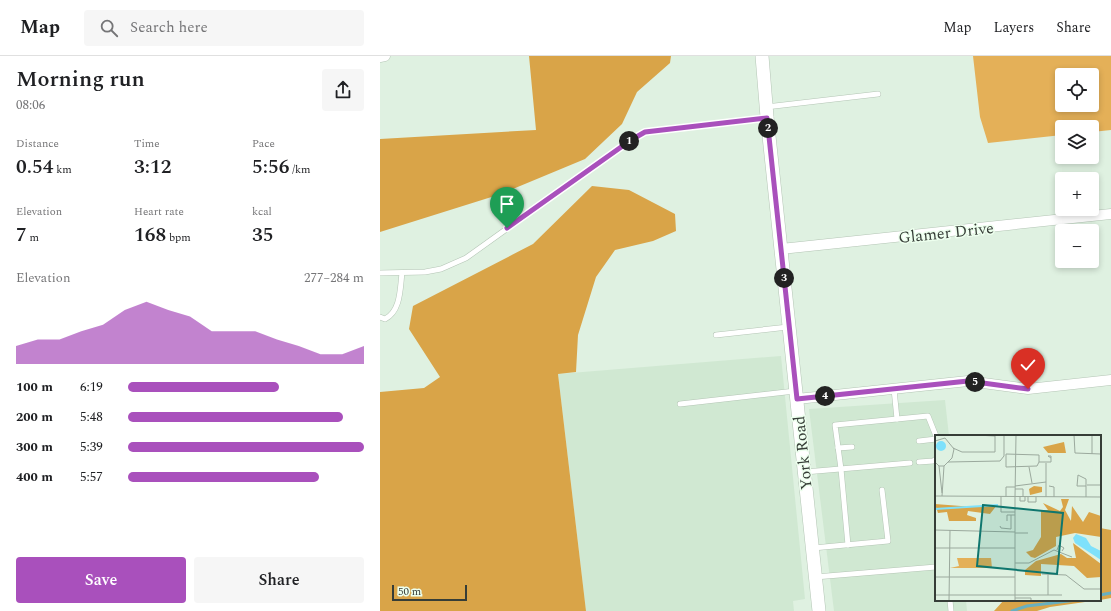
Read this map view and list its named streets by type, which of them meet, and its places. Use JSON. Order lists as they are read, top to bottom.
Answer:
{
  "streets": {
    "street": ["Glamer Drive", "York Road"]
  },
  "crossings": [
    ["Glamer Drive", "York Road"]
  ],
  "scale_bar": "50 m",
  "page": {
    "header": "Map",
    "search": "Search here",
    "nav": ["Map", "Layers", "Share"],
    "heading": ["Morning run", "08:06"],
    "map_buttons": ["+", "−"],
    "pins": [
      "2",
      "1",
      "3",
      "5",
      "4"
    ],
    "stats": [
      ["Distance", "0.54 km"],
      ["Time", "3:12"],
      ["Pace", "5:56 /km"],
      ["Elevation", "7 m"],
      ["Heart rate", "168 bpm"],
      ["kcal", "35"]
    ],
    "chart": ["Elevation", "277–284 m"],
    "list": [
      {
        "name": "100 m",
        "note": "6:19"
      },
      {
        "name": "200 m",
        "note": "5:48"
      },
      {
        "name": "300 m",
        "note": "5:39"
      },
      {
        "name": "400 m",
        "note": "5:57"
      }
    ],
    "buttons": ["Save", "Share"],
    "scale": "50 m"
  }
}
